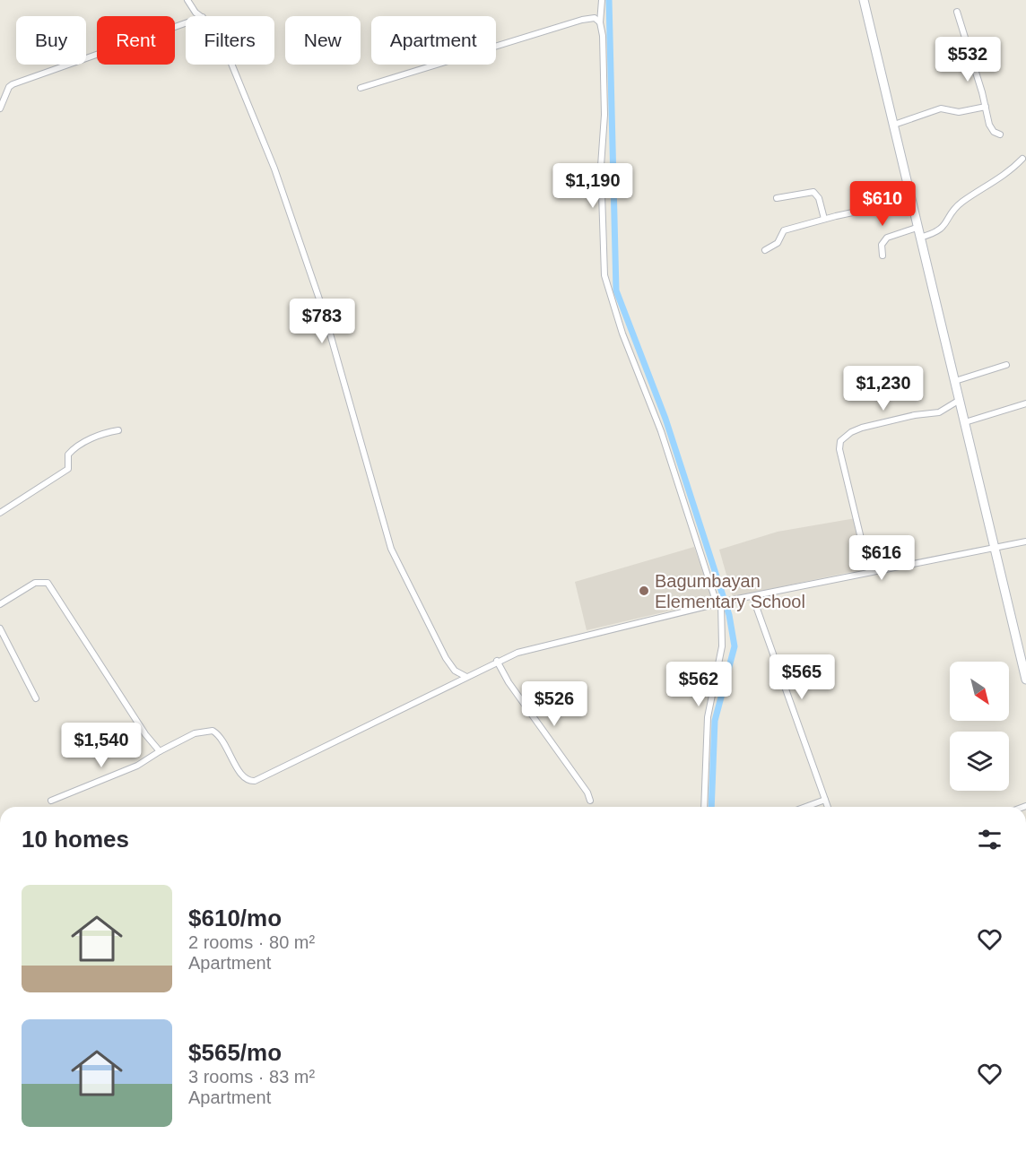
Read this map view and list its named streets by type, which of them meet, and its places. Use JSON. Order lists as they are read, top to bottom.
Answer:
{
  "places": ["Bagumbayan Elementary School"],
  "north": "bottom right",
  "page": {
    "chip": [
      "Buy",
      "Rent",
      "Filters",
      "New",
      "Apartment"
    ],
    "price": [
      "$532",
      "$1,190",
      "$610",
      "$783",
      "$1,230",
      "$616",
      "$565",
      "$562",
      "$526",
      "$1,540"
    ],
    "heading": "10 homes",
    "list": [
      {
        "name": "$610/mo",
        "note": "2 rooms · 80 m² · Apartment"
      },
      {
        "name": "$565/mo",
        "note": "3 rooms · 83 m² · Apartment"
      }
    ]
  }
}
